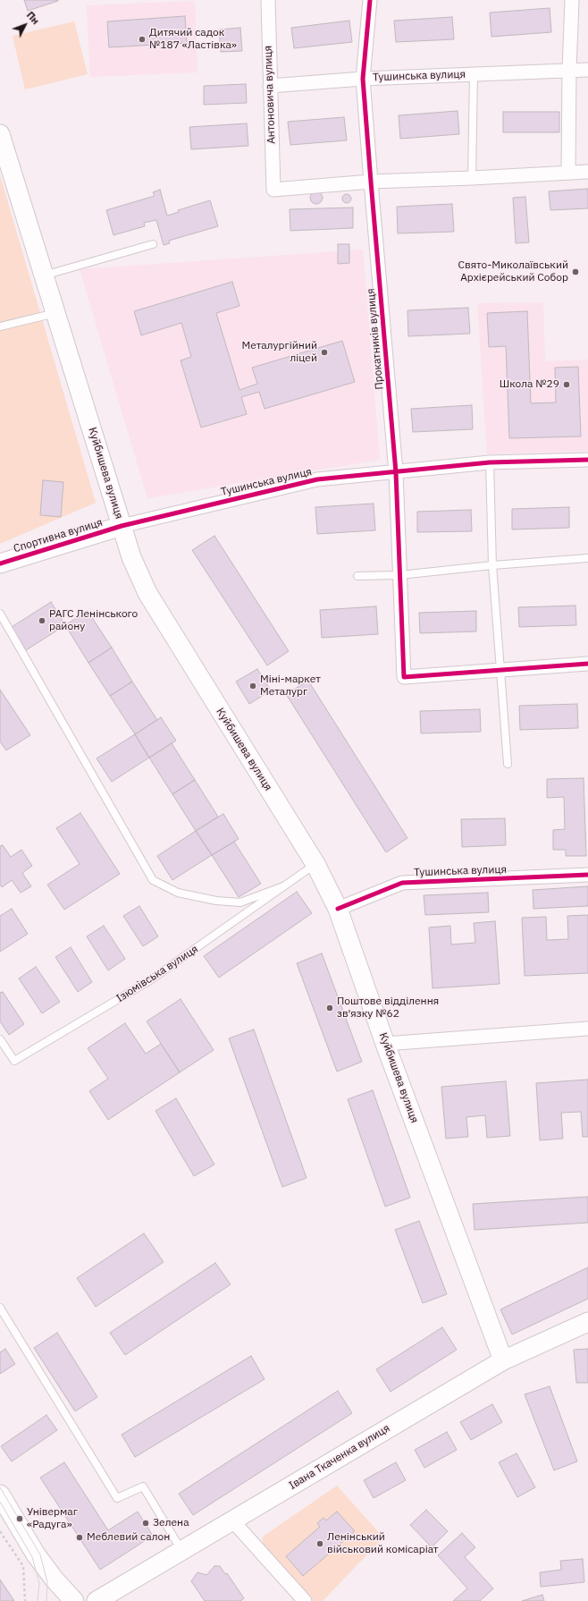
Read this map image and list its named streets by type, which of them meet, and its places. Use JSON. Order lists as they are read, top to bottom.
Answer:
{
  "streets": {
    "main road": ["Куйбишева вулиця", "Спортивна вулиця", "Івана Ткаченка вулиця"],
    "street": ["Тушинська вулиця", "Антоновича вулиця", "Прокатників вулиця"],
    "lane": ["Ізюмівська вулиця"]
  },
  "crossings": [
    ["Тушинська вулиця", "Антоновича вулиця"],
    ["Тушинська вулиця", "Прокатників вулиця"],
    ["Тушинська вулиця", "Куйбишева вулиця"],
    ["Тушинська вулиця", "Спортивна вулиця"],
    ["Антоновича вулиця", "Прокатників вулиця"],
    ["Куйбишева вулиця", "Спортивна вулиця"],
    ["Куйбишева вулиця", "Ізюмівська вулиця"],
    ["Куйбишева вулиця", "Івана Ткаченка вулиця"]
  ],
  "places": [
    "Дитячий садок №187 «Ластівка»",
    "Свято-Миколаївський Архієрейський Собор",
    "Металургійний ліцей",
    "Школа №29",
    "РАГС Ленінського району",
    "Міні-маркет Металург",
    "Поштове відділення зв'язку №62",
    "Універмаг «Радуга»",
    "Зелена",
    "Меблевий салон",
    "Ленінський військовий комісаріат"
  ],
  "north": "top right"
}
